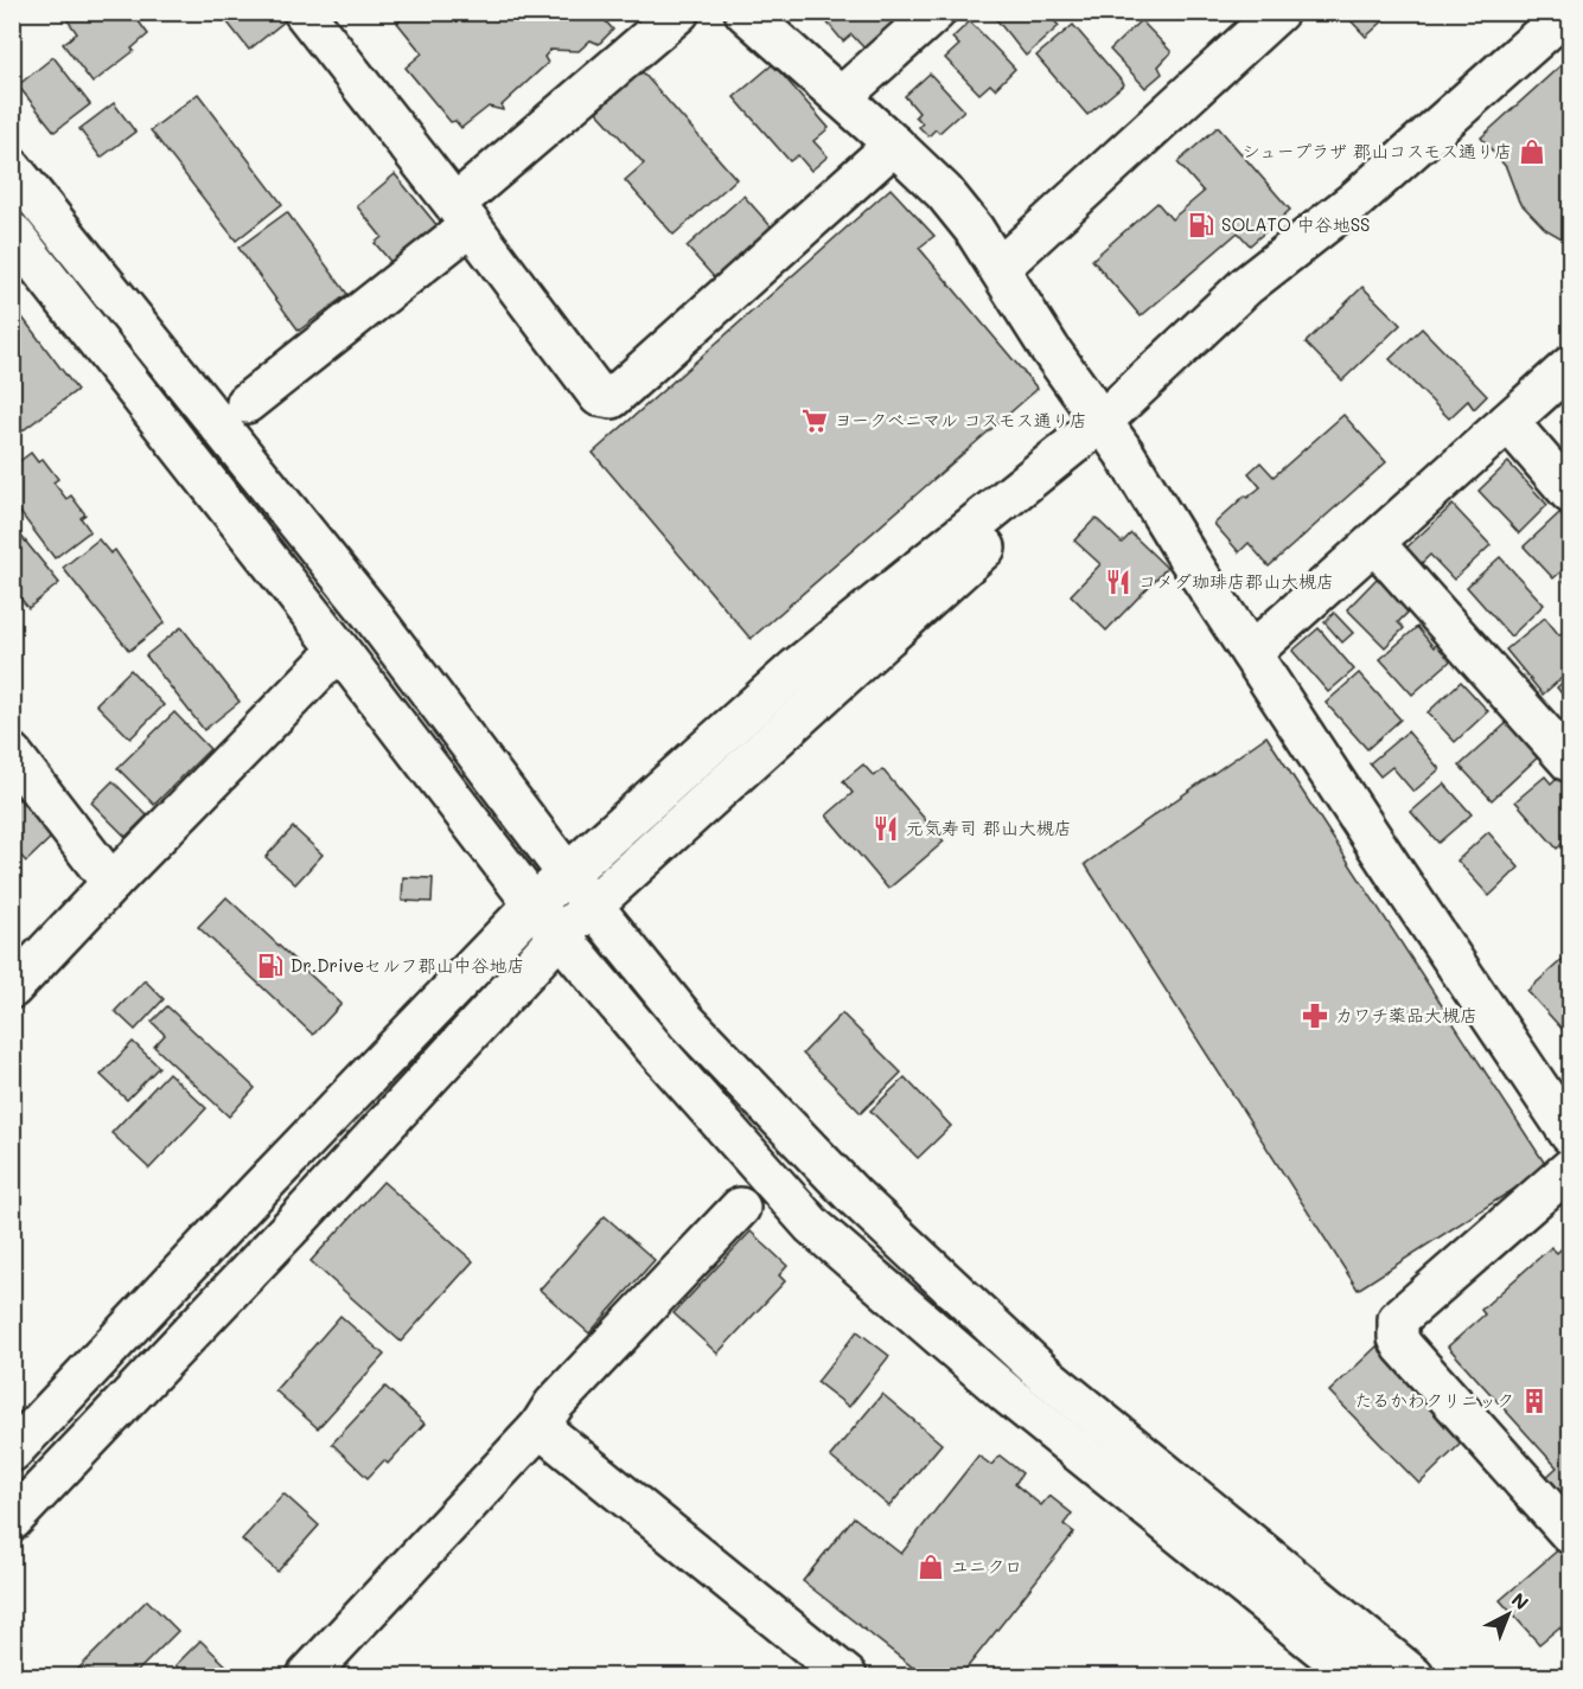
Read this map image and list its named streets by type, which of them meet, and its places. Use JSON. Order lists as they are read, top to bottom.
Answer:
{
  "places": {
    "shop": ["シュープラザ 郡山コスモス通り店", "ユニクロ"],
    "fuel station": ["SOLATO 中谷地SS", "Dr.Driveセルフ郡山中谷地店"],
    "supermarket": ["ヨークベニマル コスモス通り店"],
    "restaurant": ["コメダ珈琲店郡山大槻店", "元気寿司 郡山大槻店"],
    "pharmacy": ["カワチ薬品大槻店"],
    "building": ["たるかわクリニック"]
  },
  "north": "top right"
}
